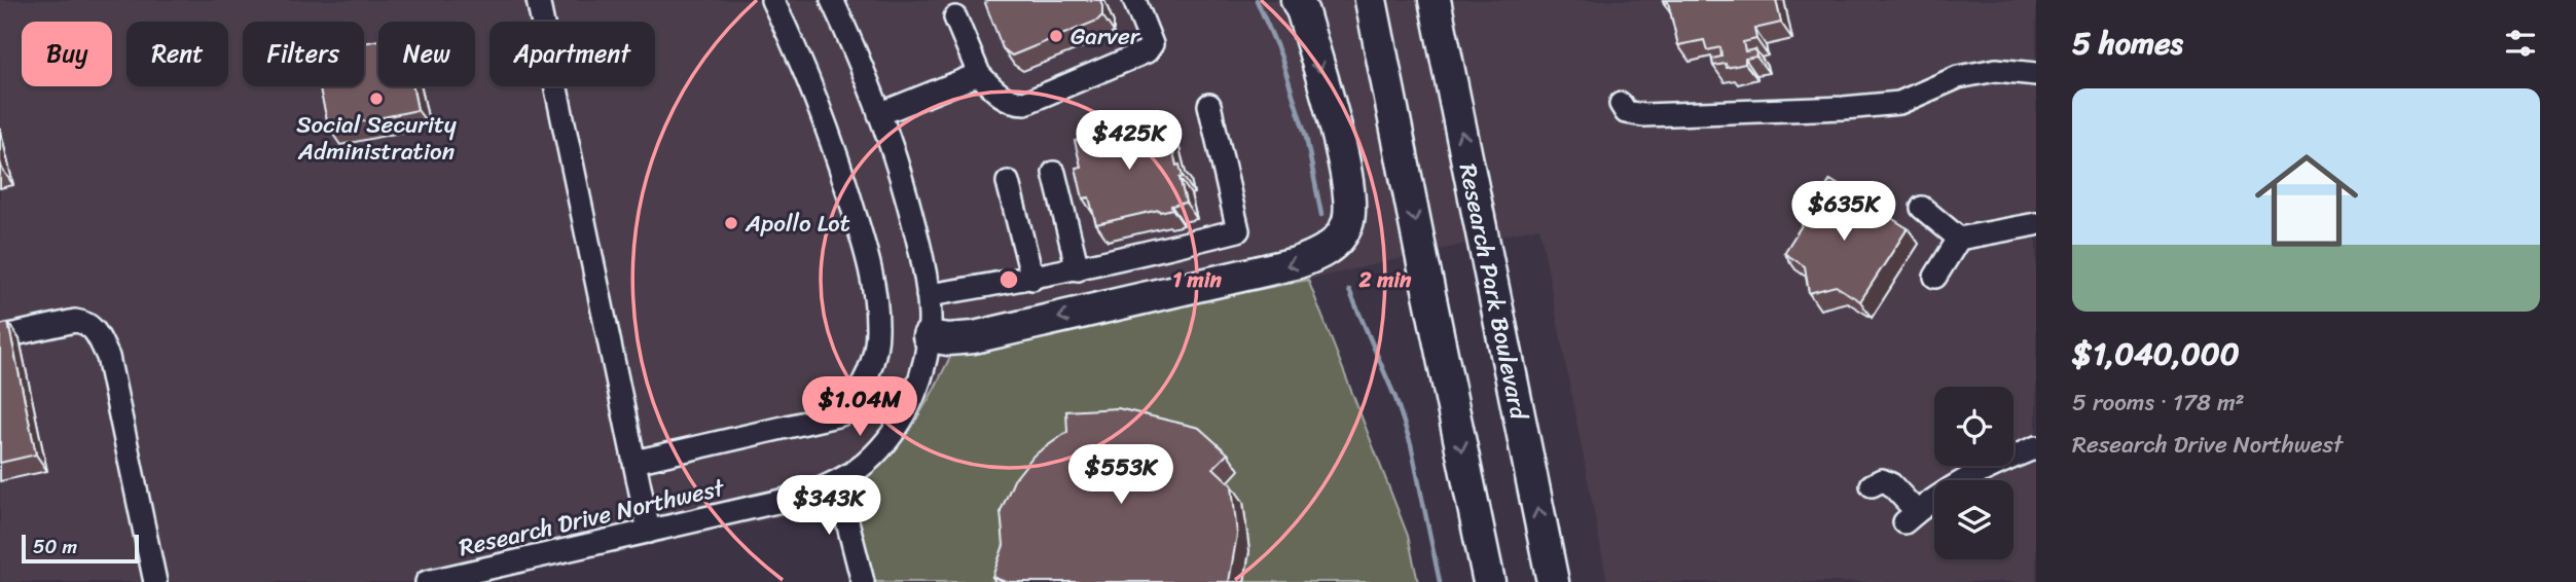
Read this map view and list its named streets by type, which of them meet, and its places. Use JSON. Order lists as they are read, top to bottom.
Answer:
{
  "streets": {
    "highway": ["Research Park Boulevard"],
    "street": ["Research Drive Northwest"]
  },
  "places": ["Garver", "Social Security Administration", "Apollo Lot"],
  "scale_bar": "50 m",
  "page": {
    "heading": "5 homes",
    "chip": [
      "Buy",
      "Rent",
      "Filters",
      "New",
      "Apartment"
    ],
    "list": [
      {
        "name": "$1,040,000",
        "note": "5 rooms · 178 m² · Research Drive Northwest"
      }
    ],
    "price": [
      "$425K",
      "$635K",
      "$1.04M",
      "$553K",
      "$343K"
    ],
    "scale": "50 m"
  },
  "rings": ["1 min", "2 min"]
}
